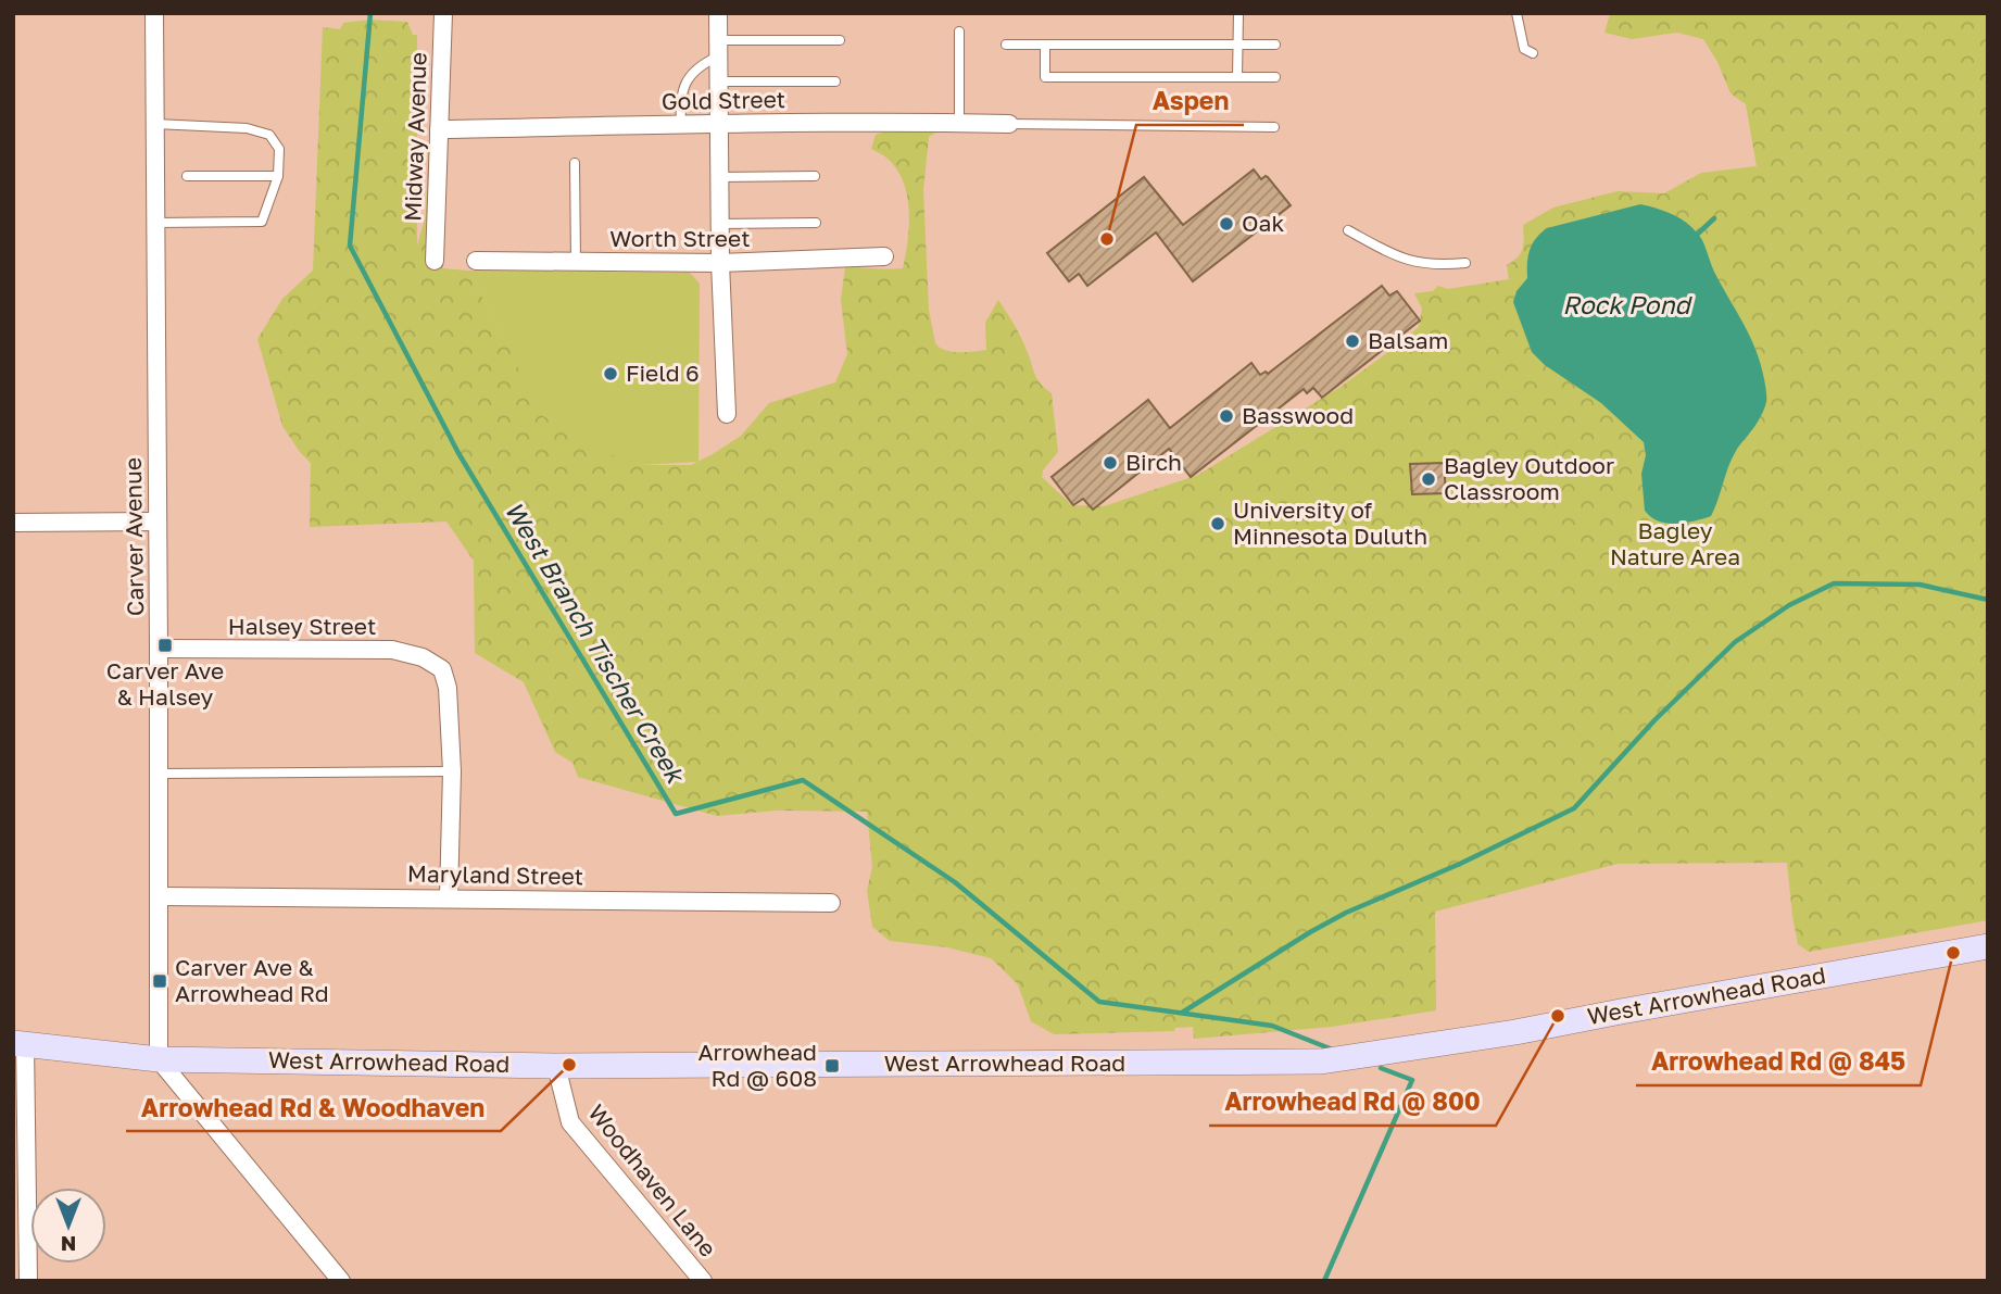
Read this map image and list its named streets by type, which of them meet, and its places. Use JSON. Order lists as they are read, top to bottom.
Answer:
{
  "streets": {
    "street": [
      "Gold Street",
      "Midway Avenue",
      "Worth Street",
      "Carver Avenue",
      "Halsey Street",
      "Maryland Street",
      "West Arrowhead Road",
      "Woodhaven Lane"
    ]
  },
  "crossings": [
    ["Gold Street", "Midway Avenue"],
    ["Carver Avenue", "Halsey Street"],
    ["Carver Avenue", "Maryland Street"],
    ["Carver Avenue", "West Arrowhead Road"],
    ["West Arrowhead Road", "Woodhaven Lane"]
  ],
  "water": ["Rock Pond", "West Branch Tischer Creek"],
  "parks": ["Bagley Nature Area"],
  "places": {
    "other": [
      "Oak",
      "Aspen",
      "Balsam",
      "Field 6",
      "Basswood",
      "Birch",
      "Bagley Outdoor Classroom",
      "University of Minnesota Duluth",
      "Arrowhead Rd @ 845",
      "Arrowhead Rd @ 800",
      "Arrowhead Rd & Woodhaven"
    ],
    "transit": ["Carver Ave & Halsey", "Carver Ave & Arrowhead Rd", "Arrowhead Rd @ 608"]
  },
  "north": "bottom"
}
